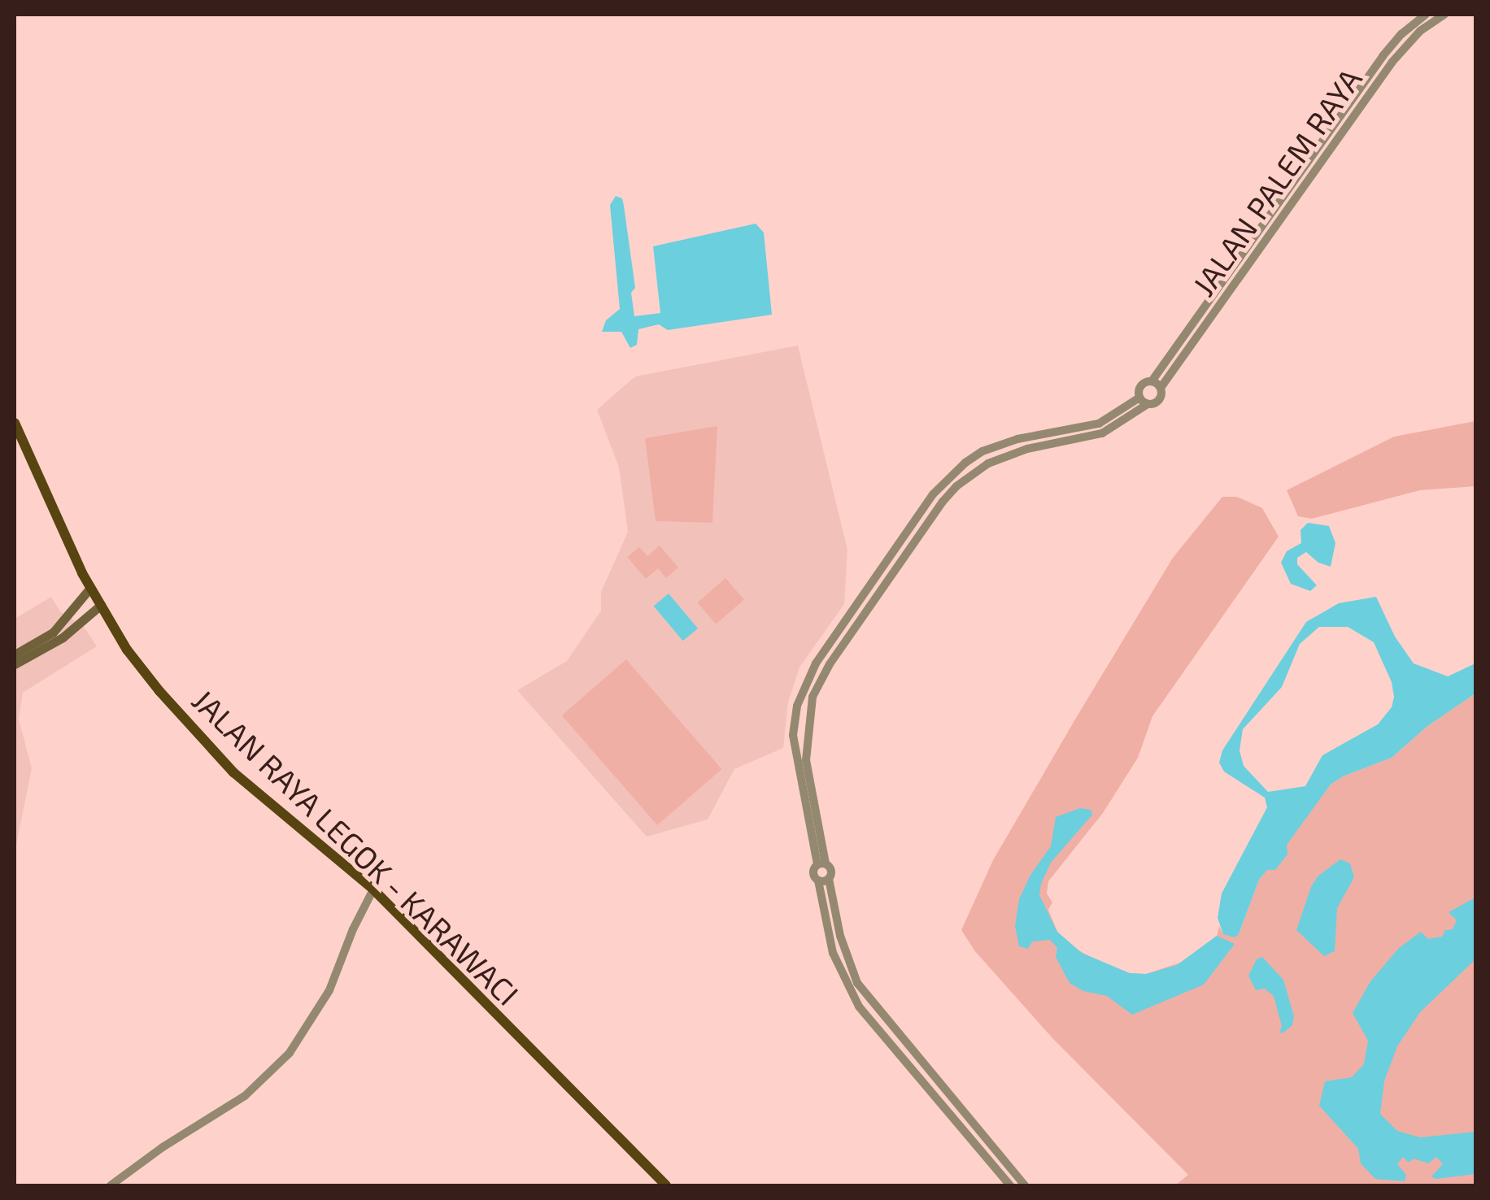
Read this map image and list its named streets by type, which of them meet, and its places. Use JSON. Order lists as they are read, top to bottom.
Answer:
{
  "streets": {
    "main road": ["JALAN RAYA LEGOK - KARAWACI"],
    "street": ["JALAN PALEM RAYA"]
  }
}
